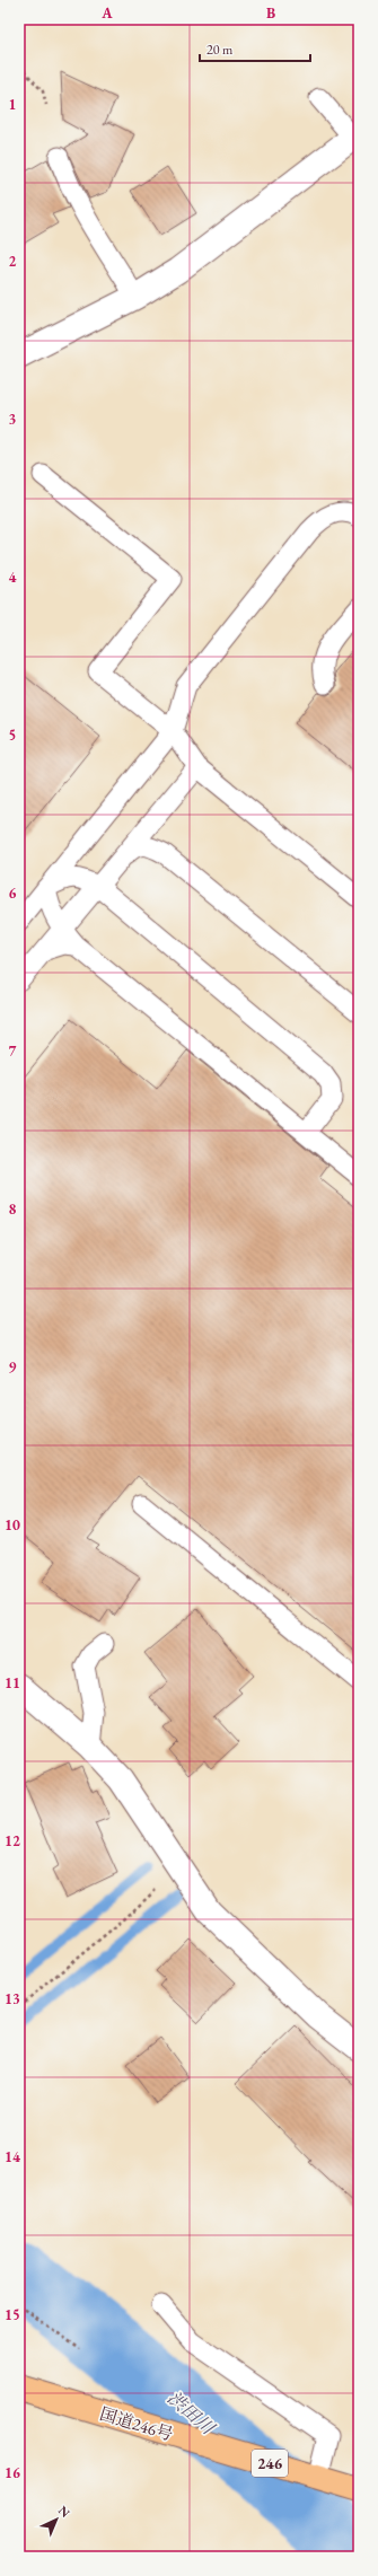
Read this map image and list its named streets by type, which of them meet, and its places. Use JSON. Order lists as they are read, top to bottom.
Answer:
{
  "streets": {
    "highway": ["国道246号", "246"]
  },
  "water": ["渋田川"],
  "scale_bar": "20 m",
  "north": "top right",
  "grid": {
    "columns": ["A", "B"],
    "rows": [
      "1",
      "2",
      "3",
      "4",
      "5",
      "6",
      "7",
      "8",
      "9",
      "10",
      "11",
      "12",
      "13",
      "14",
      "15",
      "16"
    ]
  }
}
